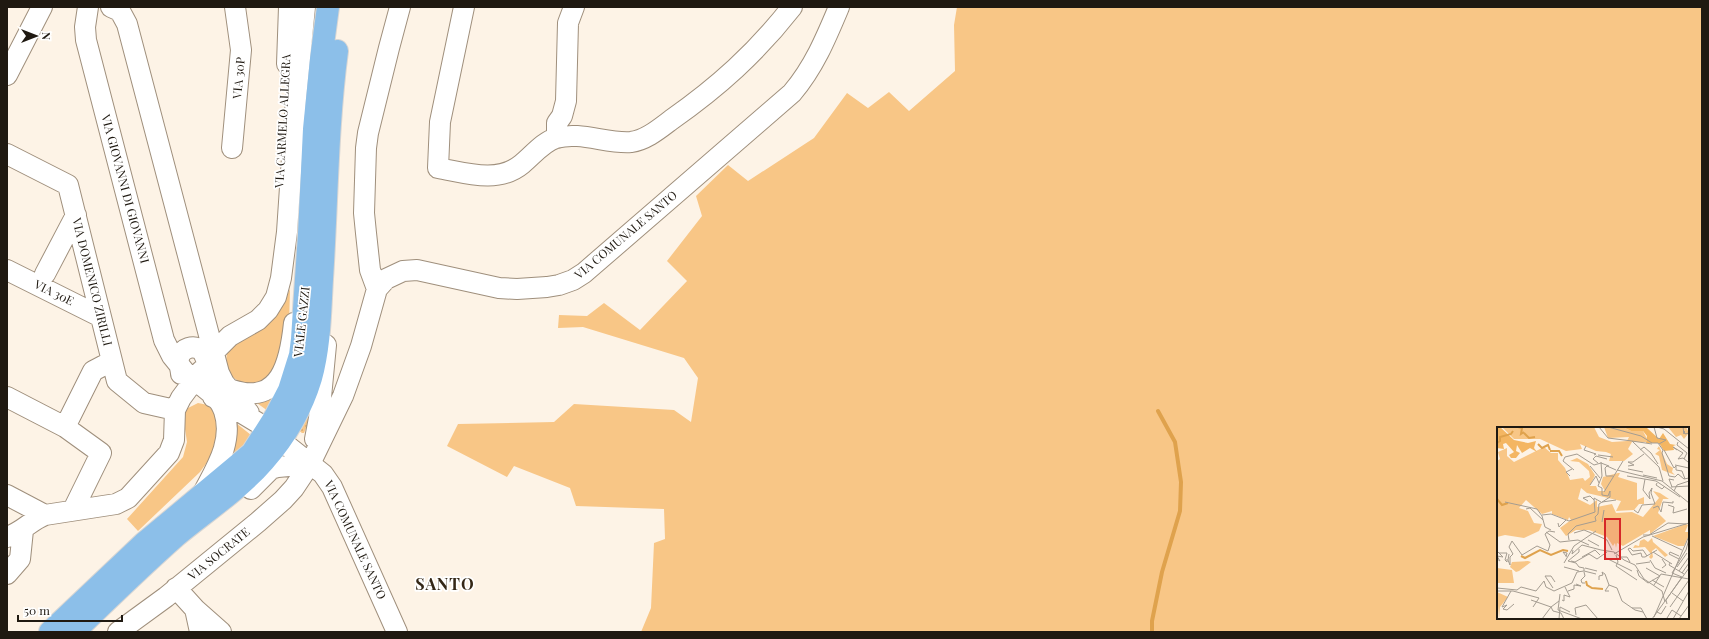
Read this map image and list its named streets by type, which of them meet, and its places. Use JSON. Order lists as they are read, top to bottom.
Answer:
{
  "streets": {
    "main road": ["VIALE GAZZI"],
    "street": [
      "VIA 30P",
      "VIA CARMELO ALLEGRA",
      "VIA GIOVANNI DI GIOVANNI",
      "VIA COMUNALE SANTO",
      "VIA DOMENICO ZIRILLI",
      "VIA 30E",
      "VIA SOCRATE"
    ]
  },
  "crossings": [
    ["VIA COMUNALE SANTO", "VIALE GAZZI"],
    ["VIA COMUNALE SANTO", "VIA SOCRATE"],
    ["VIA DOMENICO ZIRILLI", "VIA 30E"]
  ],
  "districts": ["SANTO"],
  "scale_bar": "50 m",
  "north": "right"
}
